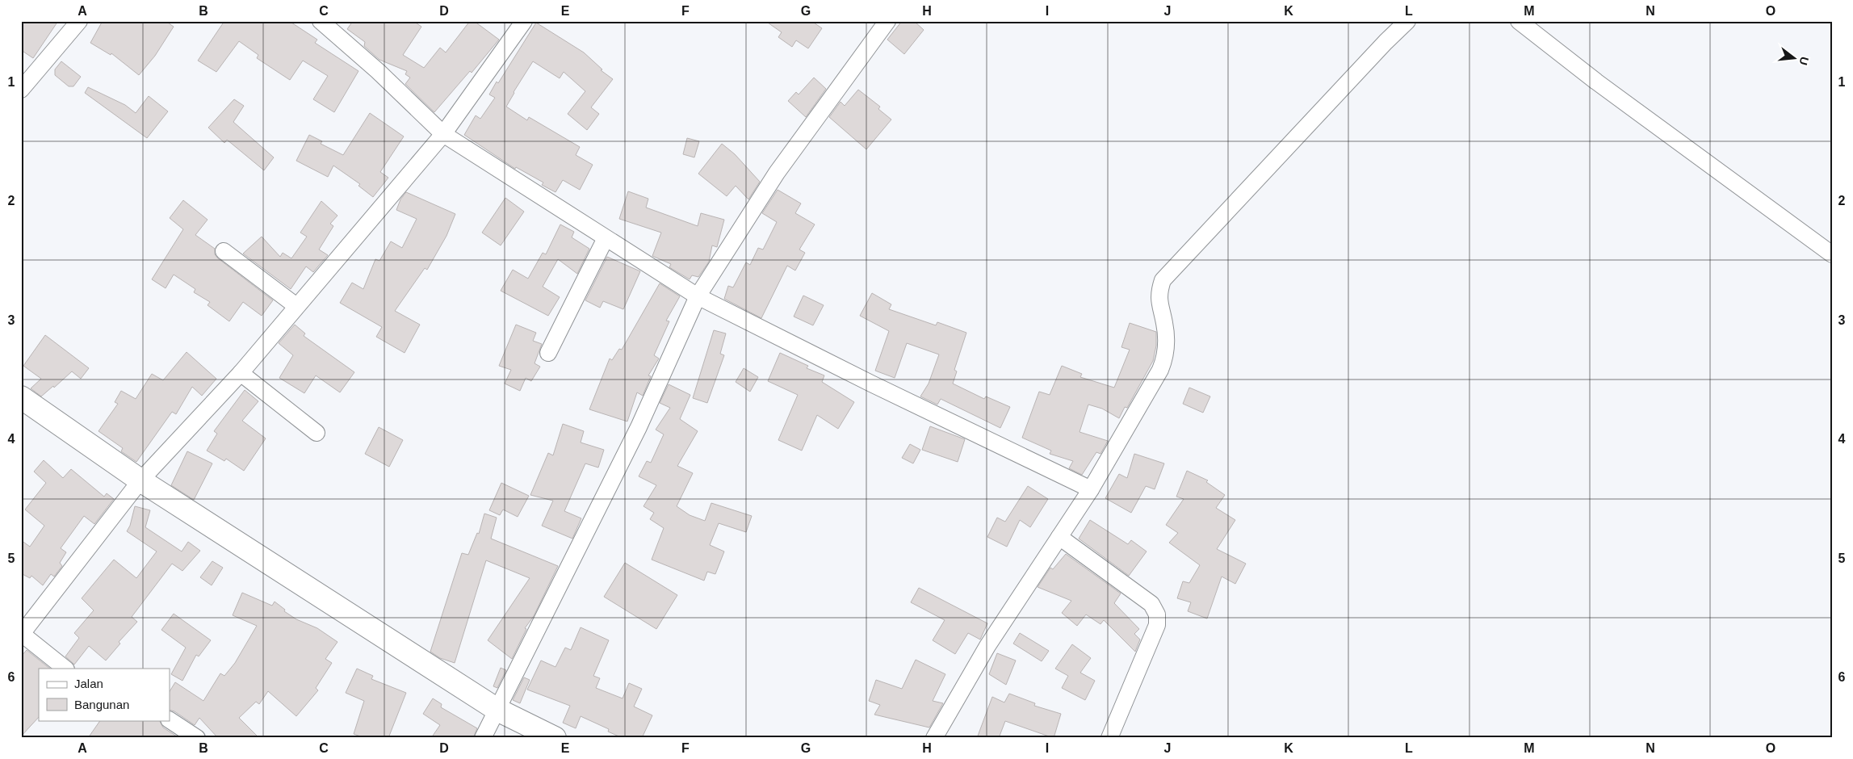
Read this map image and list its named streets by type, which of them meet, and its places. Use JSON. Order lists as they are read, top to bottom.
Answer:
{
  "legend": ["Jalan", "Bangunan"],
  "north": "right",
  "grid": {
    "columns": [
      "A",
      "B",
      "C",
      "D",
      "E",
      "F",
      "G",
      "H",
      "I",
      "J",
      "K",
      "L",
      "M",
      "N",
      "O"
    ],
    "rows": [
      "1",
      "2",
      "3",
      "4",
      "5",
      "6"
    ]
  }
}
